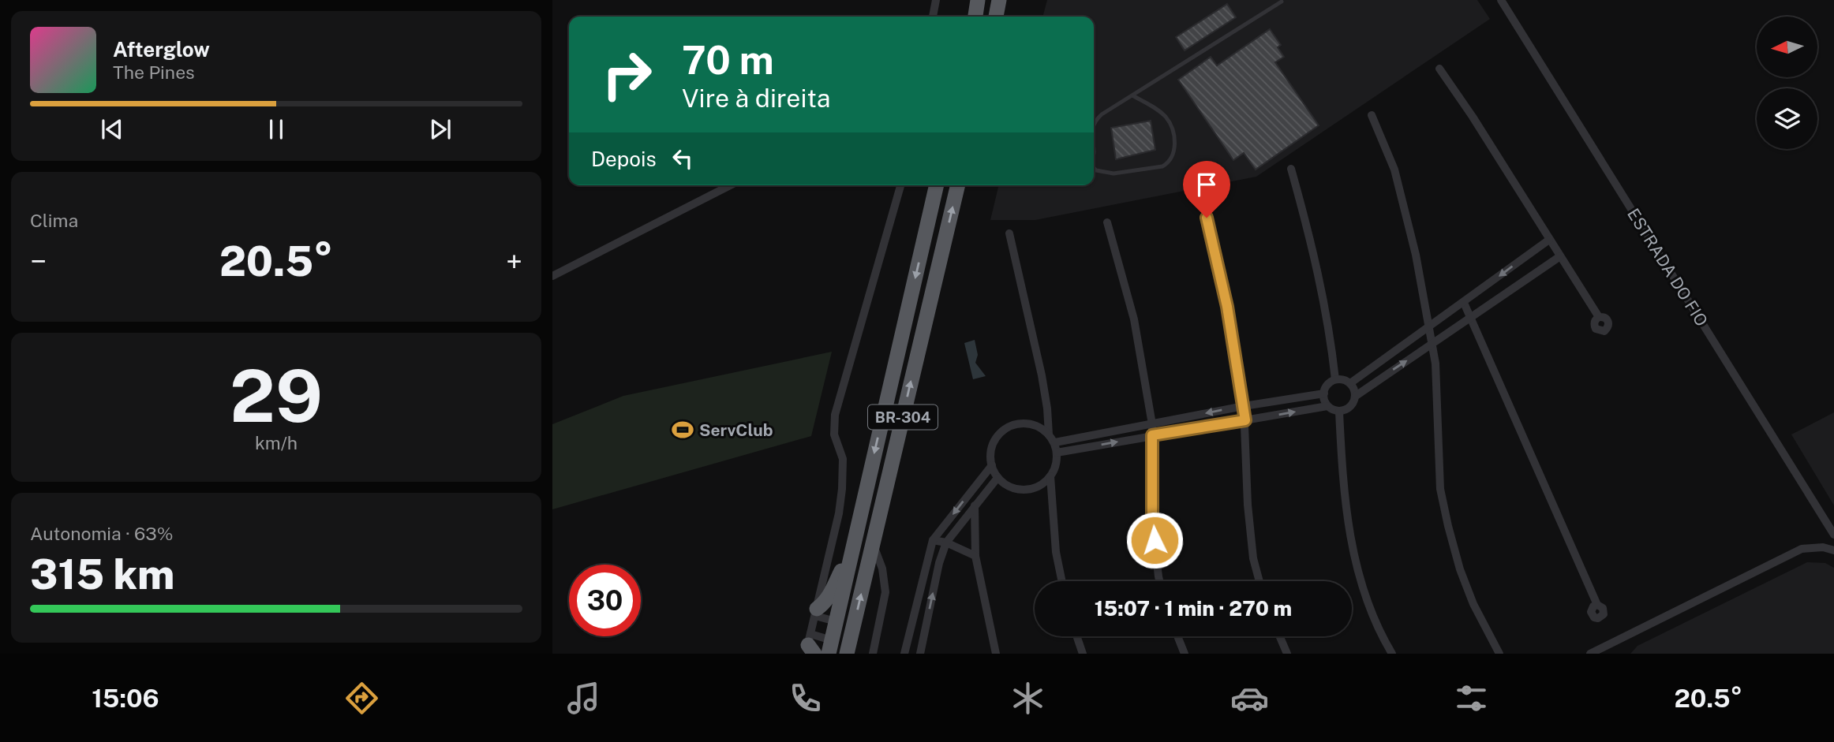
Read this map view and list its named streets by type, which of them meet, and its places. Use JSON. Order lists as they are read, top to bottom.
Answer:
{
  "streets": {
    "highway": ["BR-304"],
    "street": ["ESTRADA DO FIO"]
  },
  "places": {
    "sports": ["ServClub"]
  },
  "north": "left",
  "page": {
    "turn": ["70 m", "Vire à direita"],
    "song": ["Afterglow", "The Pines"],
    "then": "Depois",
    "tile": [
      "Clima",
      ["29", "km/h"],
      ["Autonomia · 63%", "315 km"]
    ],
    "heat": ["−", "20.5°", "+"],
    "limit": "30",
    "trip": "15:07 · 1 min · 270 m",
    "tabs": ["15:06", "20.5°"]
  }
}
